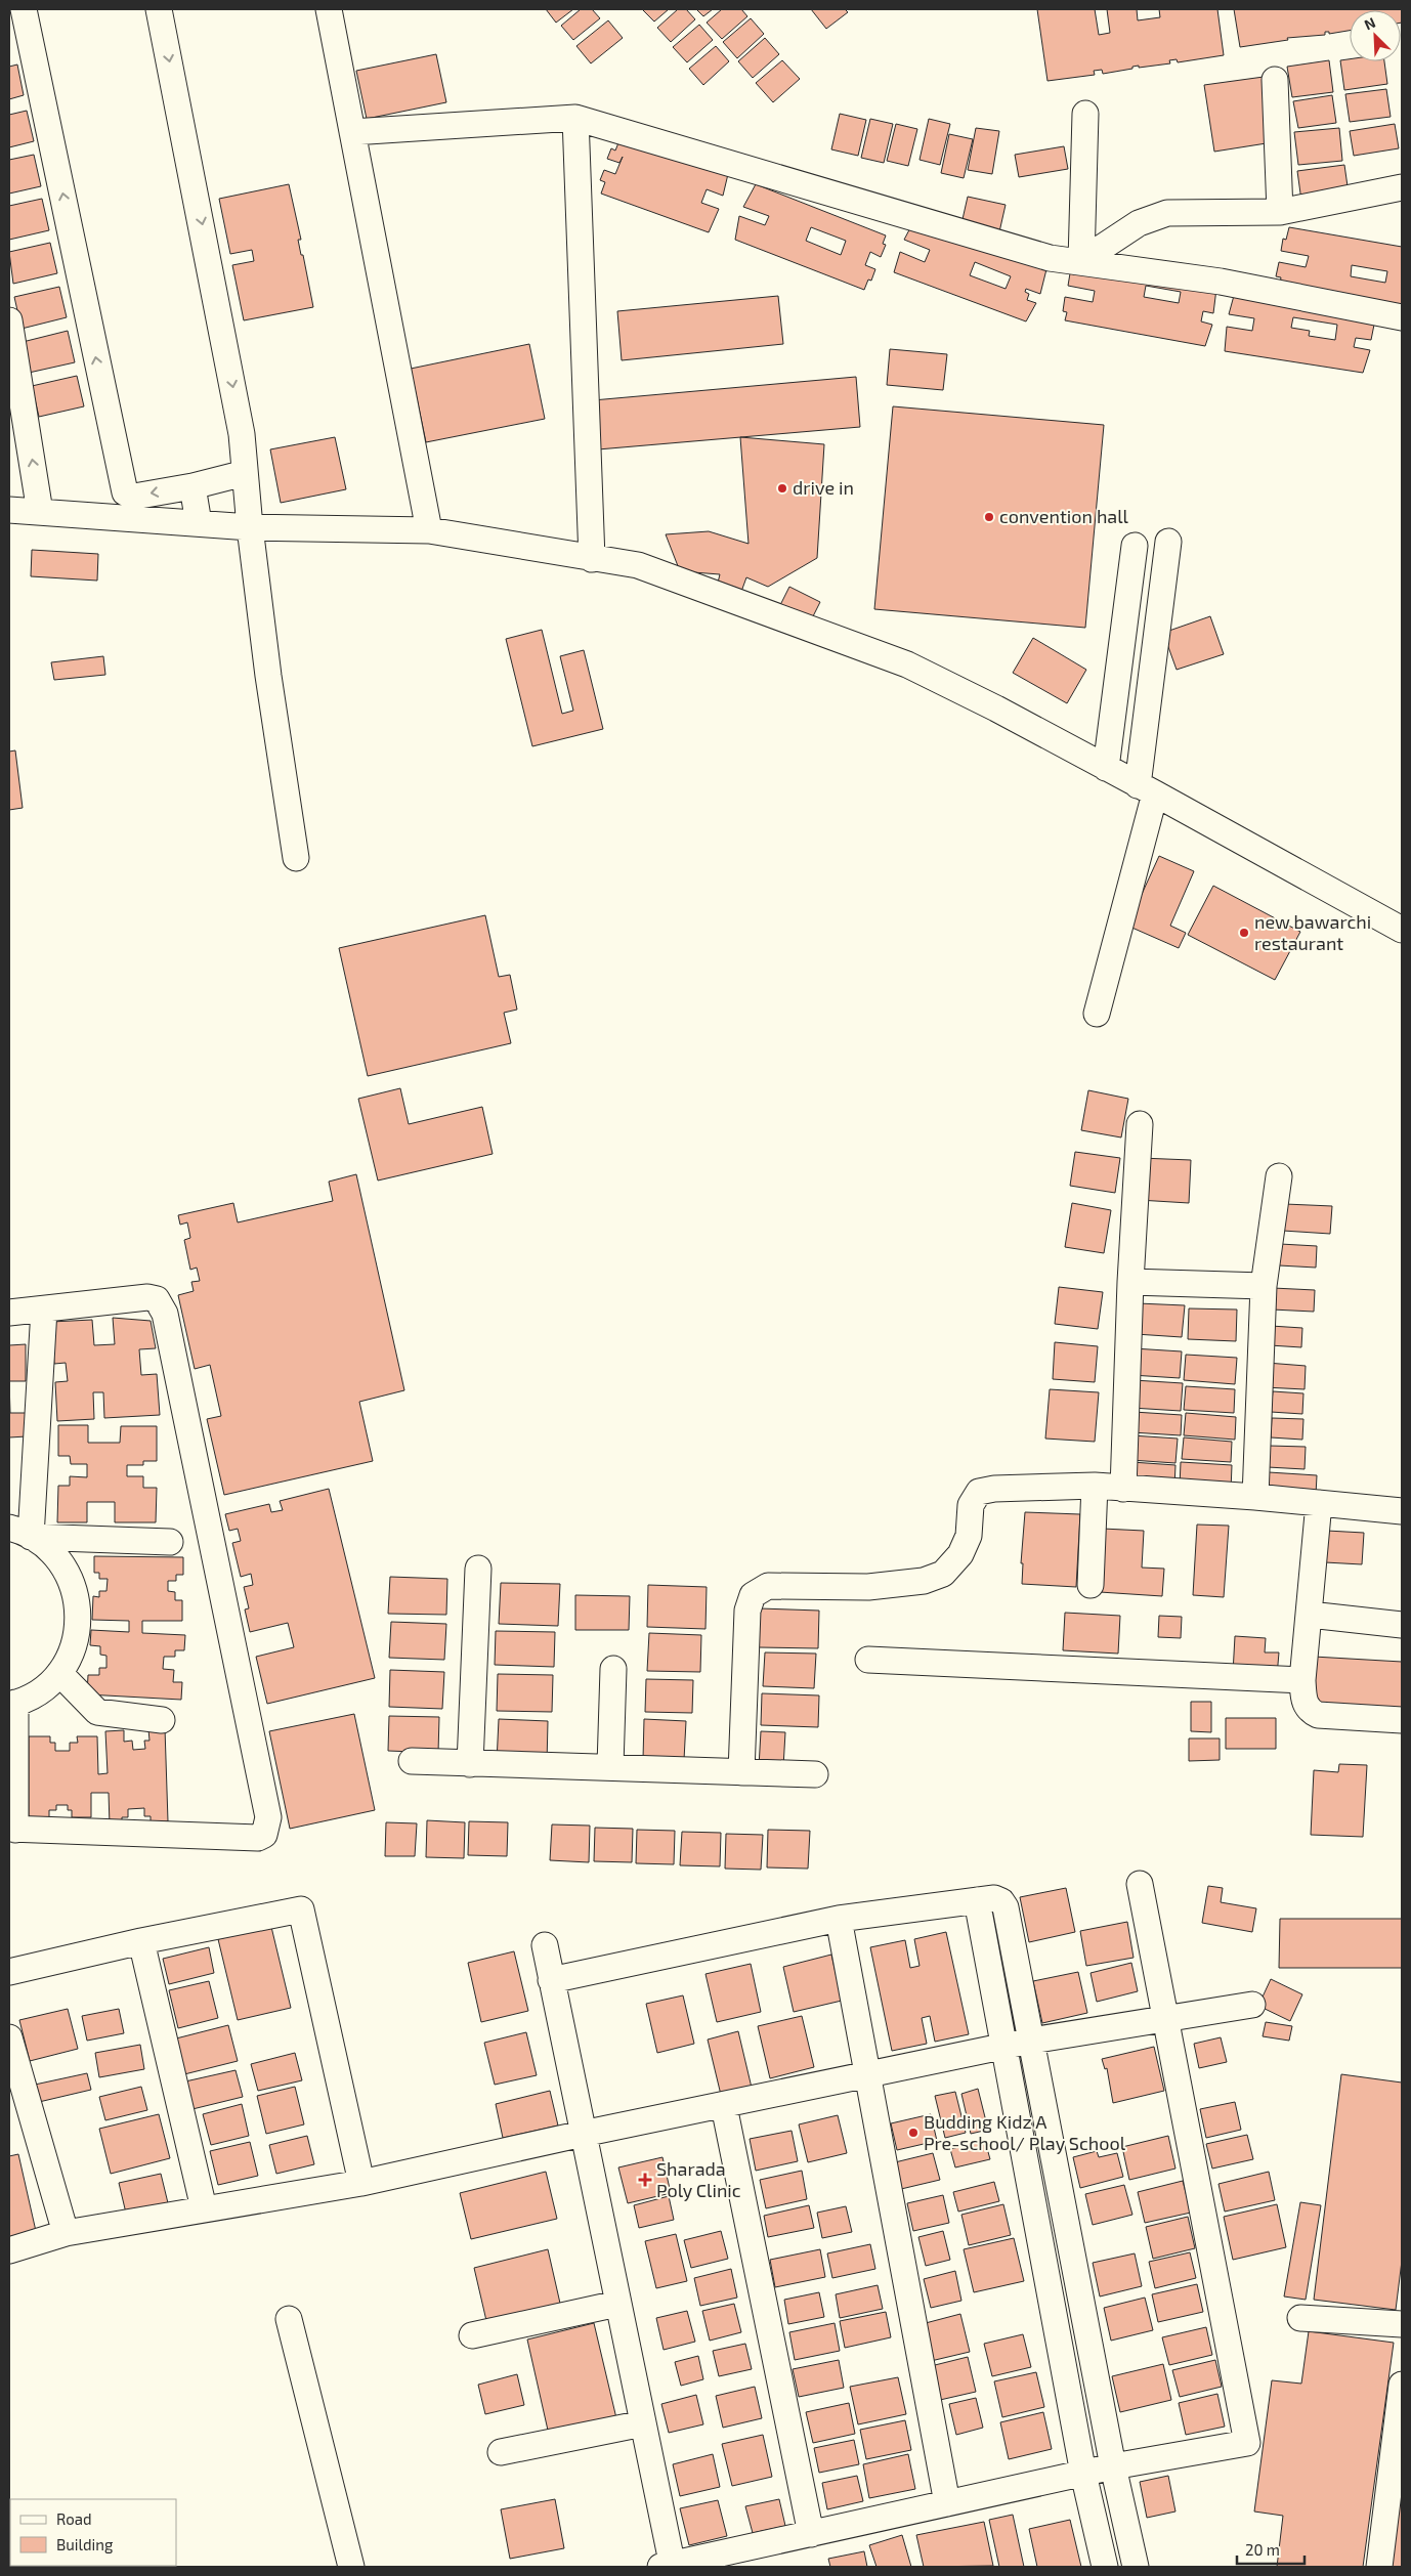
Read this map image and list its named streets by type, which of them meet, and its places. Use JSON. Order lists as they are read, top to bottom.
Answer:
{
  "places": {
    "other": [
      "drive in",
      "convention hall",
      "new bawarchi restaurant",
      "Budding Kidz A Pre-school/ Play School"
    ],
    "health": ["Sharada Poly Clinic"]
  },
  "legend": ["Road", "Building"],
  "scale_bar": "20 m",
  "north": "top left"
}
